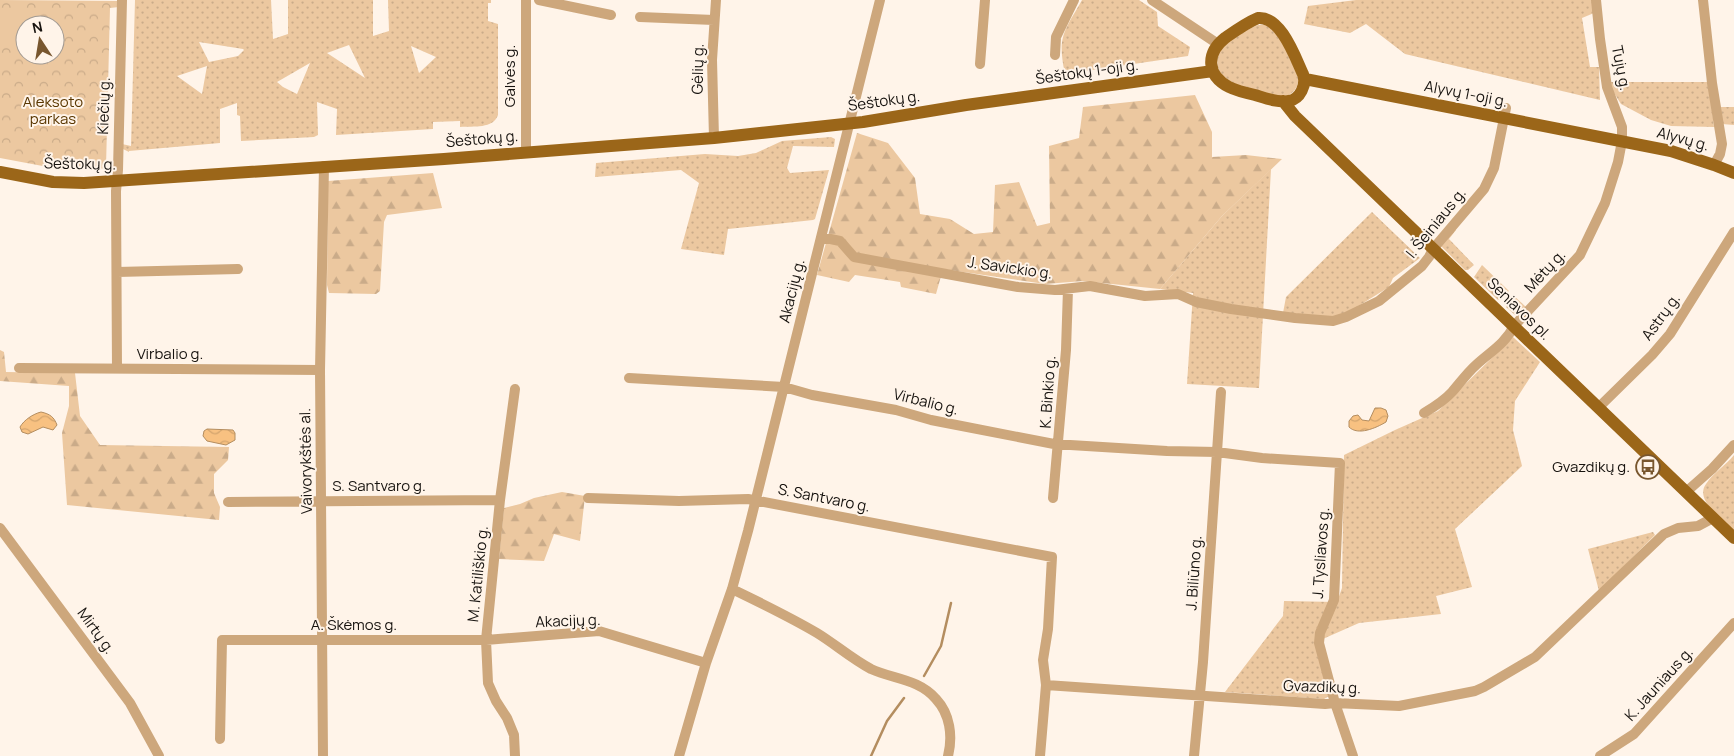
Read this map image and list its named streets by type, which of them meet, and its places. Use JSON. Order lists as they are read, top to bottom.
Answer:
{
  "streets": {
    "main road": [
      "Šeštokų 1-oji g.",
      "Alyvų 1-oji g.",
      "Šeštokų g.",
      "Alyvų g.",
      "Seniavos pl."
    ],
    "street": [
      "Tujų g.",
      "Gėlių g.",
      "Galvės g.",
      "Kiečių g.",
      "I. Šeiniaus g.",
      "J. Savickio g.",
      "Mėtų g.",
      "Akacijų g.",
      "Astrų g.",
      "Virbalio g.",
      "K. Binkio g.",
      "Vaivorykštės al.",
      "S. Santvaro g.",
      "J. Tysliavos g.",
      "J. Biliūno g.",
      "M. Katiliškio g.",
      "A. Škėmos g.",
      "Mirtų g.",
      "K. Jauniaus g.",
      "Gvazdikų g."
    ]
  },
  "crossings": [
    ["Tujų g.", "Alyvų 1-oji g."],
    ["Tujų g.", "Alyvų g."],
    ["Tujų g.", "Mėtų g."],
    ["Gėlių g.", "Šeštokų g."],
    ["Šeštokų 1-oji g.", "Alyvų 1-oji g."],
    ["Šeštokų 1-oji g.", "Šeštokų g."],
    ["Šeštokų 1-oji g.", "Seniavos pl."],
    ["Galvės g.", "Šeštokų g."],
    ["Alyvų 1-oji g.", "Alyvų g."],
    ["Alyvų 1-oji g.", "I. Šeiniaus g."],
    ["Alyvų 1-oji g.", "Mėtų g."],
    ["Alyvų 1-oji g.", "Seniavos pl."],
    ["Šeštokų g.", "Kiečių g."],
    ["Šeštokų g.", "Akacijų g."],
    ["Šeštokų g.", "Vaivorykštės al."],
    ["Kiečių g.", "Virbalio g."],
    ["Alyvų g.", "Mėtų g."],
    ["I. Šeiniaus g.", "J. Savickio g."],
    ["I. Šeiniaus g.", "Seniavos pl."],
    ["J. Savickio g.", "Akacijų g."],
    ["J. Savickio g.", "K. Binkio g."],
    ["Mėtų g.", "Seniavos pl."],
    ["Akacijų g.", "Virbalio g."],
    ["Akacijų g.", "S. Santvaro g."],
    ["Akacijų g.", "M. Katiliškio g."],
    ["Akacijų g.", "A. Škėmos g."],
    ["Seniavos pl.", "Astrų g."],
    ["Seniavos pl.", "Gvazdikų g."],
    ["Virbalio g.", "K. Binkio g."],
    ["Virbalio g.", "Vaivorykštės al."],
    ["Virbalio g.", "J. Tysliavos g."],
    ["Virbalio g.", "J. Biliūno g."],
    ["Vaivorykštės al.", "S. Santvaro g."],
    ["Vaivorykštės al.", "A. Škėmos g."],
    ["S. Santvaro g.", "M. Katiliškio g."],
    ["S. Santvaro g.", "Gvazdikų g."],
    ["J. Tysliavos g.", "J. Biliūno g."],
    ["J. Tysliavos g.", "Gvazdikų g."],
    ["J. Biliūno g.", "Gvazdikų g."],
    ["M. Katiliškio g.", "A. Škėmos g."]
  ],
  "parks": ["Aleksoto parkas"],
  "places": {
    "bus stop": ["Gvazdikų g."]
  },
  "north": "top"
}
